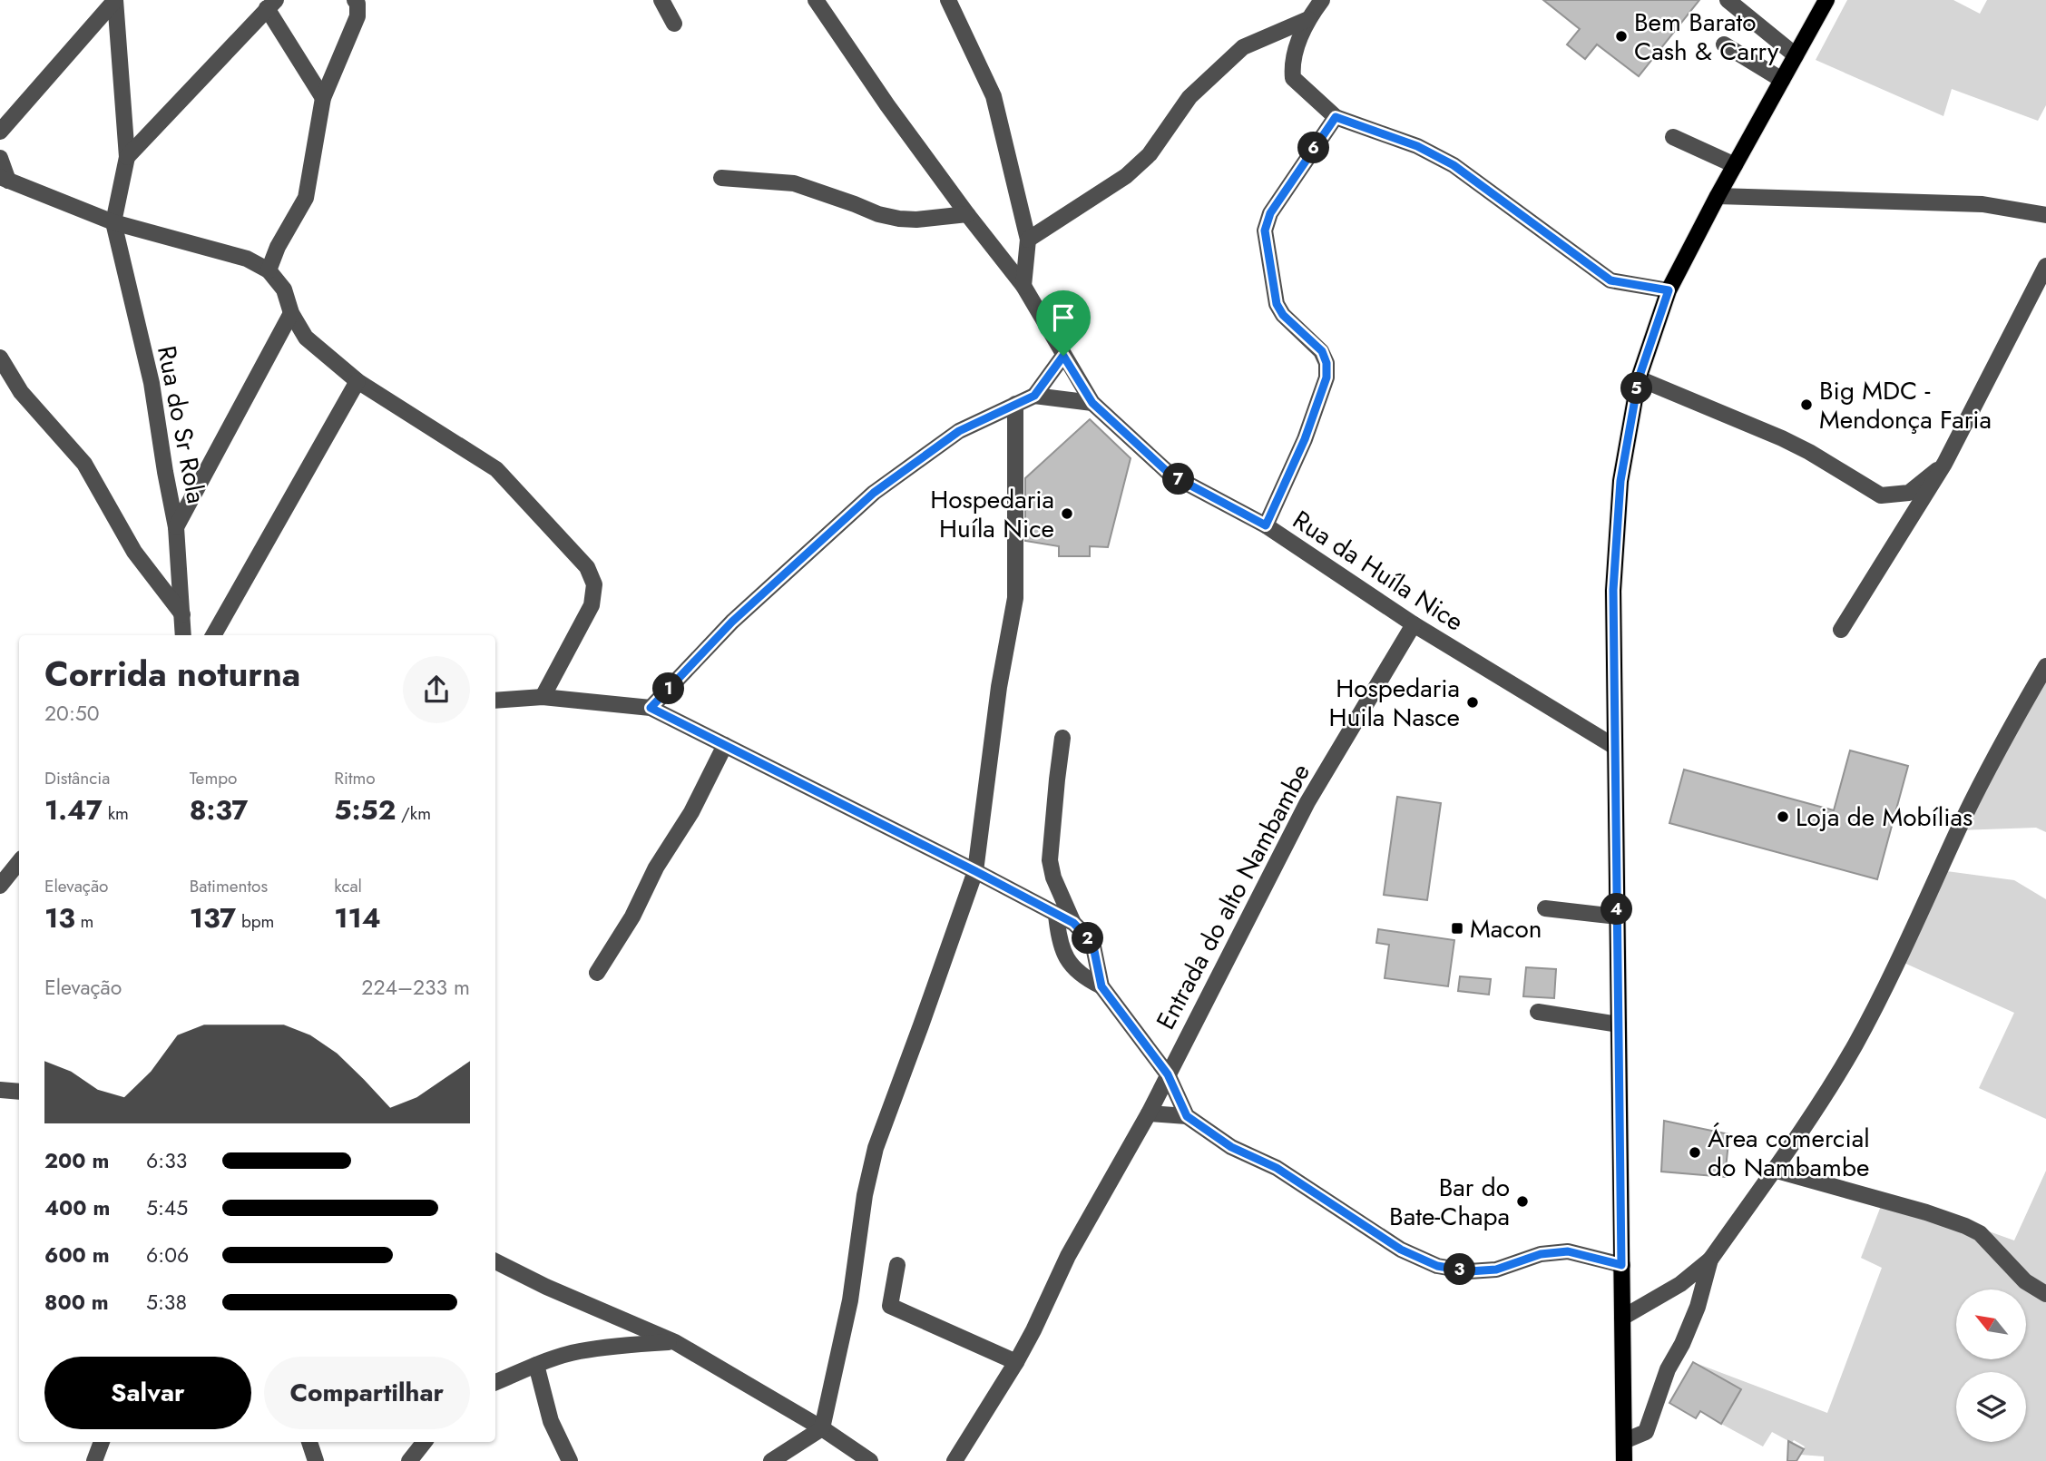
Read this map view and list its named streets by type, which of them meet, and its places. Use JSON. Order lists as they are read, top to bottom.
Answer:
{
  "streets": {
    "street": ["Rua do Sr Rola", "Rua da Huíla Nice", "Entrada do alto Nambambe"]
  },
  "crossings": [
    ["Rua da Huíla Nice", "Entrada do alto Nambambe"]
  ],
  "places": {
    "other": [
      "Bem Barato Cash & Carry",
      "Big MDC - Mendonça Faria",
      "Hospedaria Huíla Nice",
      "Hospedaria Huila Nasce",
      "Loja de Mobílias",
      "Área comercial do Nambambe",
      "Bar do Bate-Chapa"
    ],
    "transit": ["Macon"]
  },
  "north": "top left",
  "page": {
    "pins": [
      "6",
      "5",
      "7",
      "1",
      "4",
      "2",
      "3"
    ],
    "heading": ["Corrida noturna", "20:50"],
    "stats": [
      ["Distância", "1.47 km"],
      ["Tempo", "8:37"],
      ["Ritmo", "5:52 /km"],
      ["Elevação", "13 m"],
      ["Batimentos", "137 bpm"],
      ["kcal", "114"]
    ],
    "chart": ["Elevação", "224–233 m"],
    "list": [
      {
        "name": "200 m",
        "note": "6:33"
      },
      {
        "name": "400 m",
        "note": "5:45"
      },
      {
        "name": "600 m",
        "note": "6:06"
      },
      {
        "name": "800 m",
        "note": "5:38"
      }
    ],
    "buttons": ["Salvar", "Compartilhar"]
  }
}
